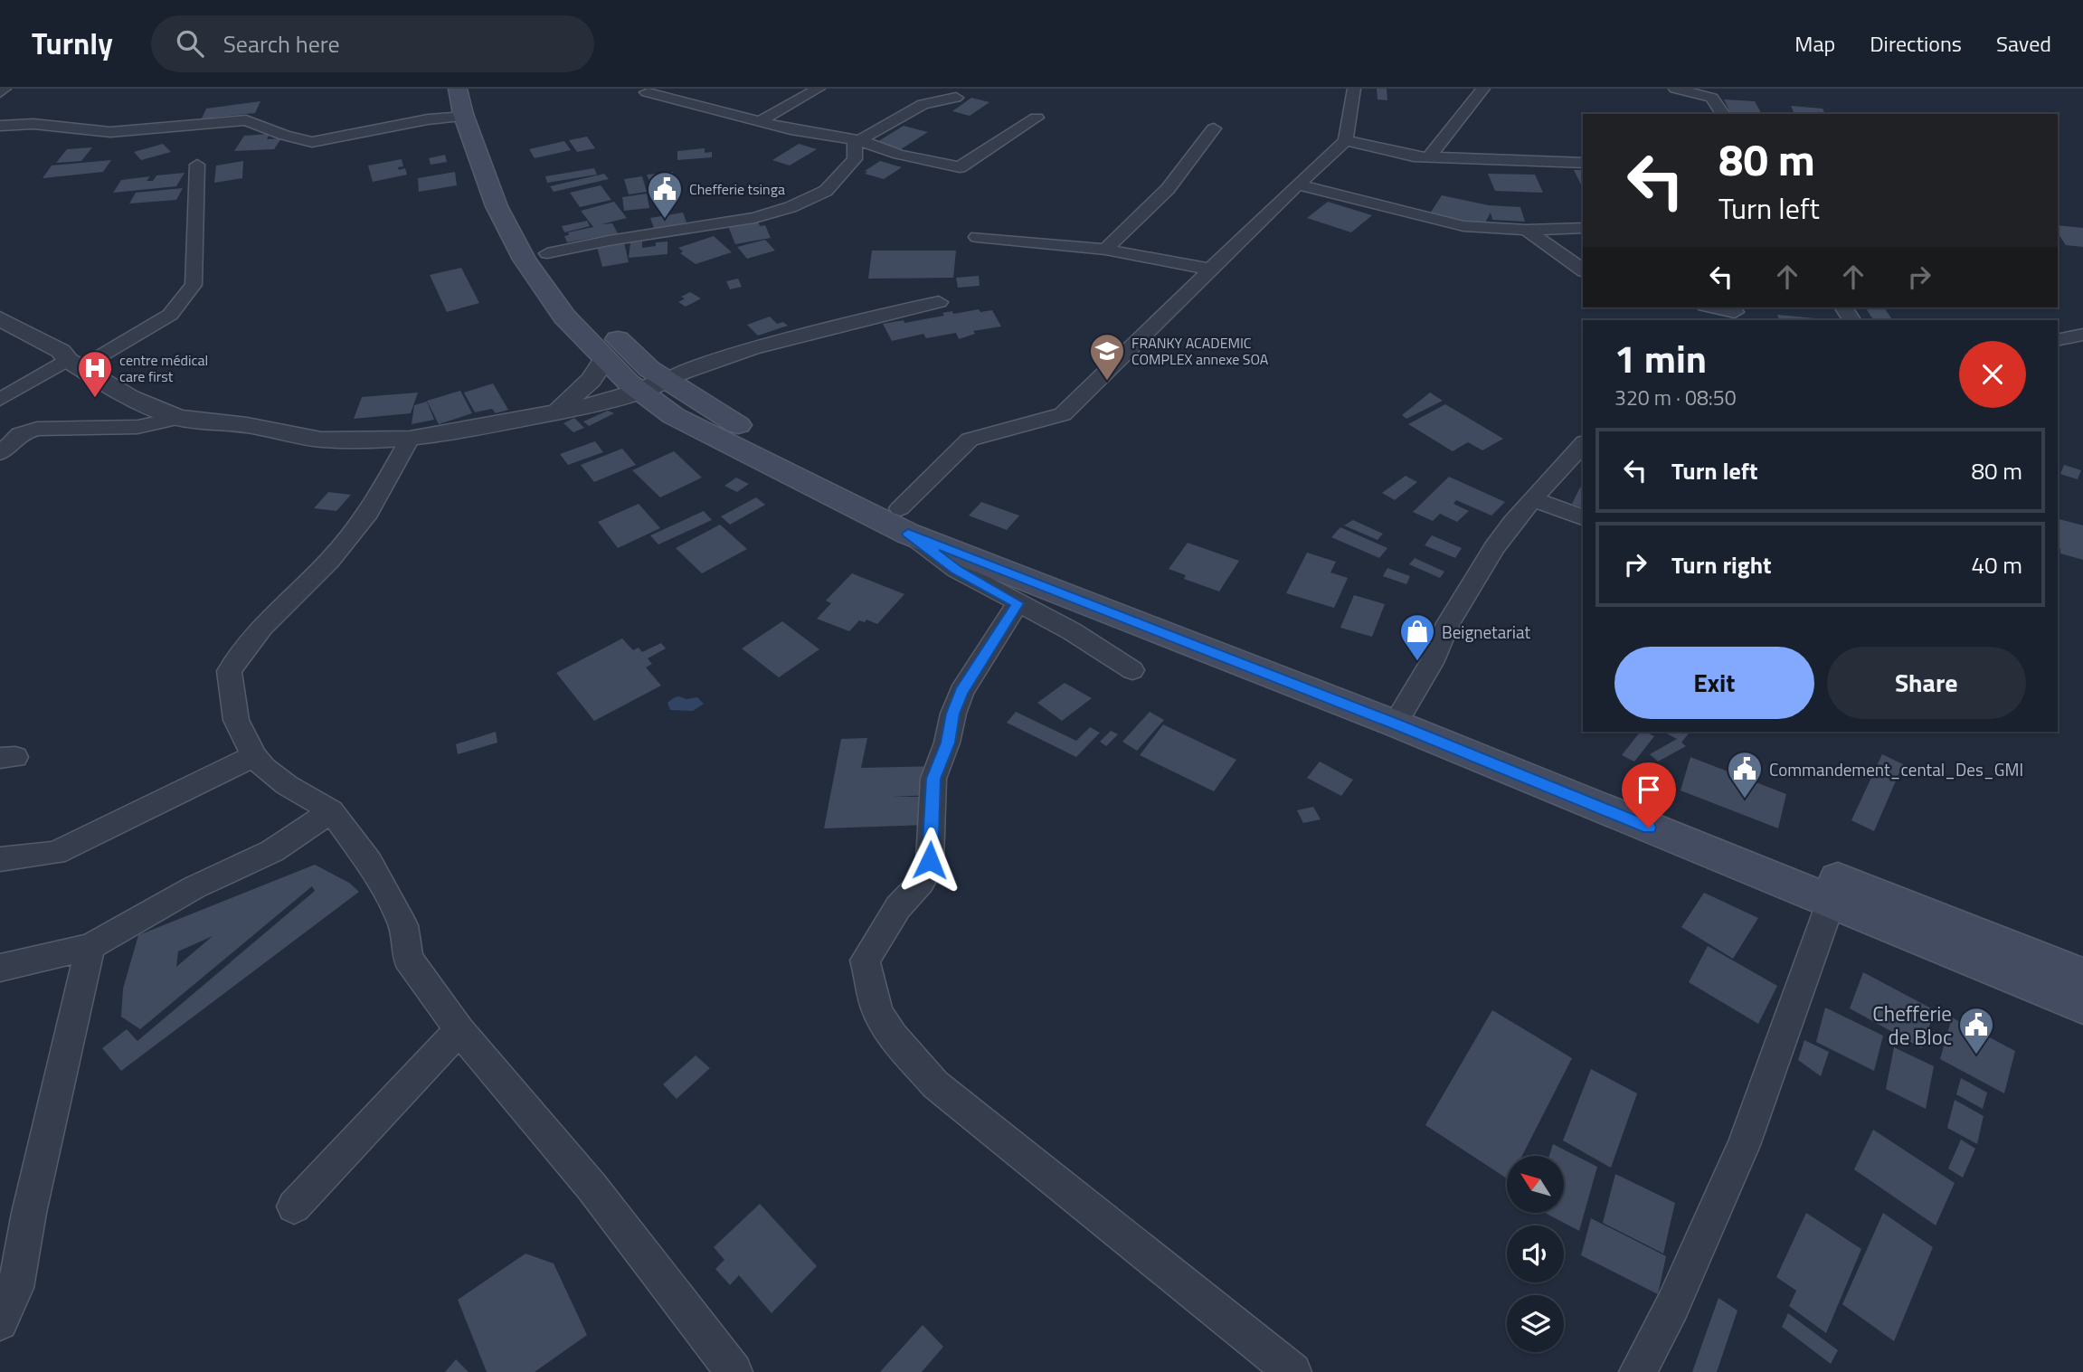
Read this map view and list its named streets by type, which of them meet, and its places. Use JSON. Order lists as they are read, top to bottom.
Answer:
{
  "places": {
    "public building": ["Chefferie tsinga", "Commandement_cental_Des_GMI", "Chefferie de Bloc"],
    "school or university": ["FRANKY ACADEMIC COMPLEX annexe SOA"],
    "hospital": ["centre médical care first"],
    "shop": ["Beignetariat"]
  },
  "north": "top left",
  "page": {
    "header": "Turnly",
    "search": "Search here",
    "nav": ["Map", "Directions", "Saved"],
    "turn": ["80 m", "Turn left"],
    "heading": ["1 min", "320 m · 08:50"],
    "list": [
      {
        "name": "Turn left",
        "value": "80 m"
      },
      {
        "name": "Turn right",
        "value": "40 m"
      }
    ],
    "buttons": ["Exit", "Share"]
  }
}
